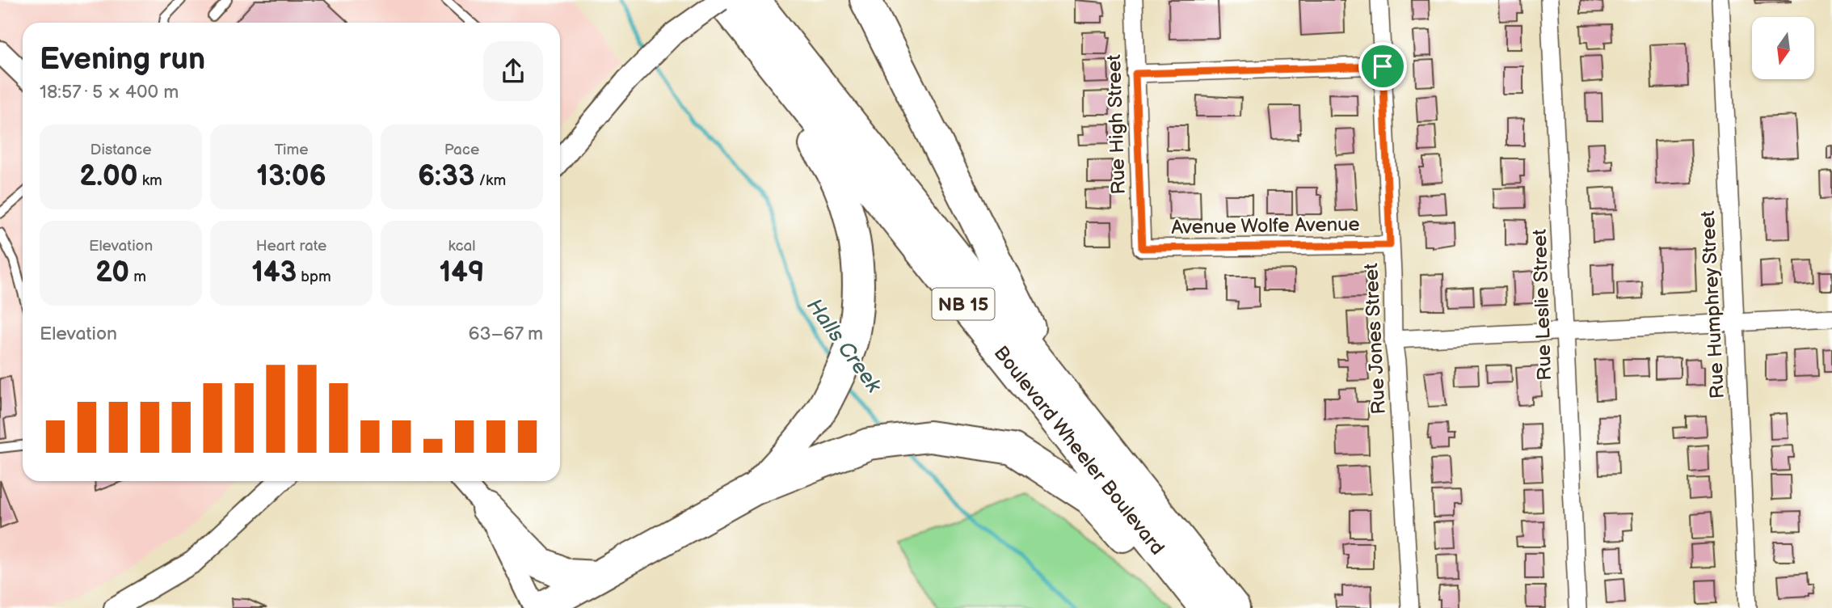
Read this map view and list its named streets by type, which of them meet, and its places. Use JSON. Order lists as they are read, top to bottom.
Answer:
{
  "streets": {
    "highway": ["NB 15", "Boulevard Wheeler Boulevard"],
    "street": [
      "Rue High Street",
      "Avenue Wolfe Avenue",
      "Rue Leslie Street",
      "Rue Humphrey Street",
      "Rue Jones Street"
    ]
  },
  "crossings": [
    ["Rue High Street", "Avenue Wolfe Avenue"],
    ["Avenue Wolfe Avenue", "Rue Jones Street"]
  ],
  "water": ["Halls Creek"],
  "north": "bottom",
  "page": {
    "heading": ["Evening run", "18:57 · 5 × 400 m"],
    "stats": [
      ["Distance", "2.00 km"],
      ["Time", "13:06"],
      ["Pace", "6:33 /km"],
      ["Elevation", "20 m"],
      ["Heart rate", "143 bpm"],
      ["kcal", "149"]
    ],
    "chart": ["Elevation", "63–67 m"]
  }
}
